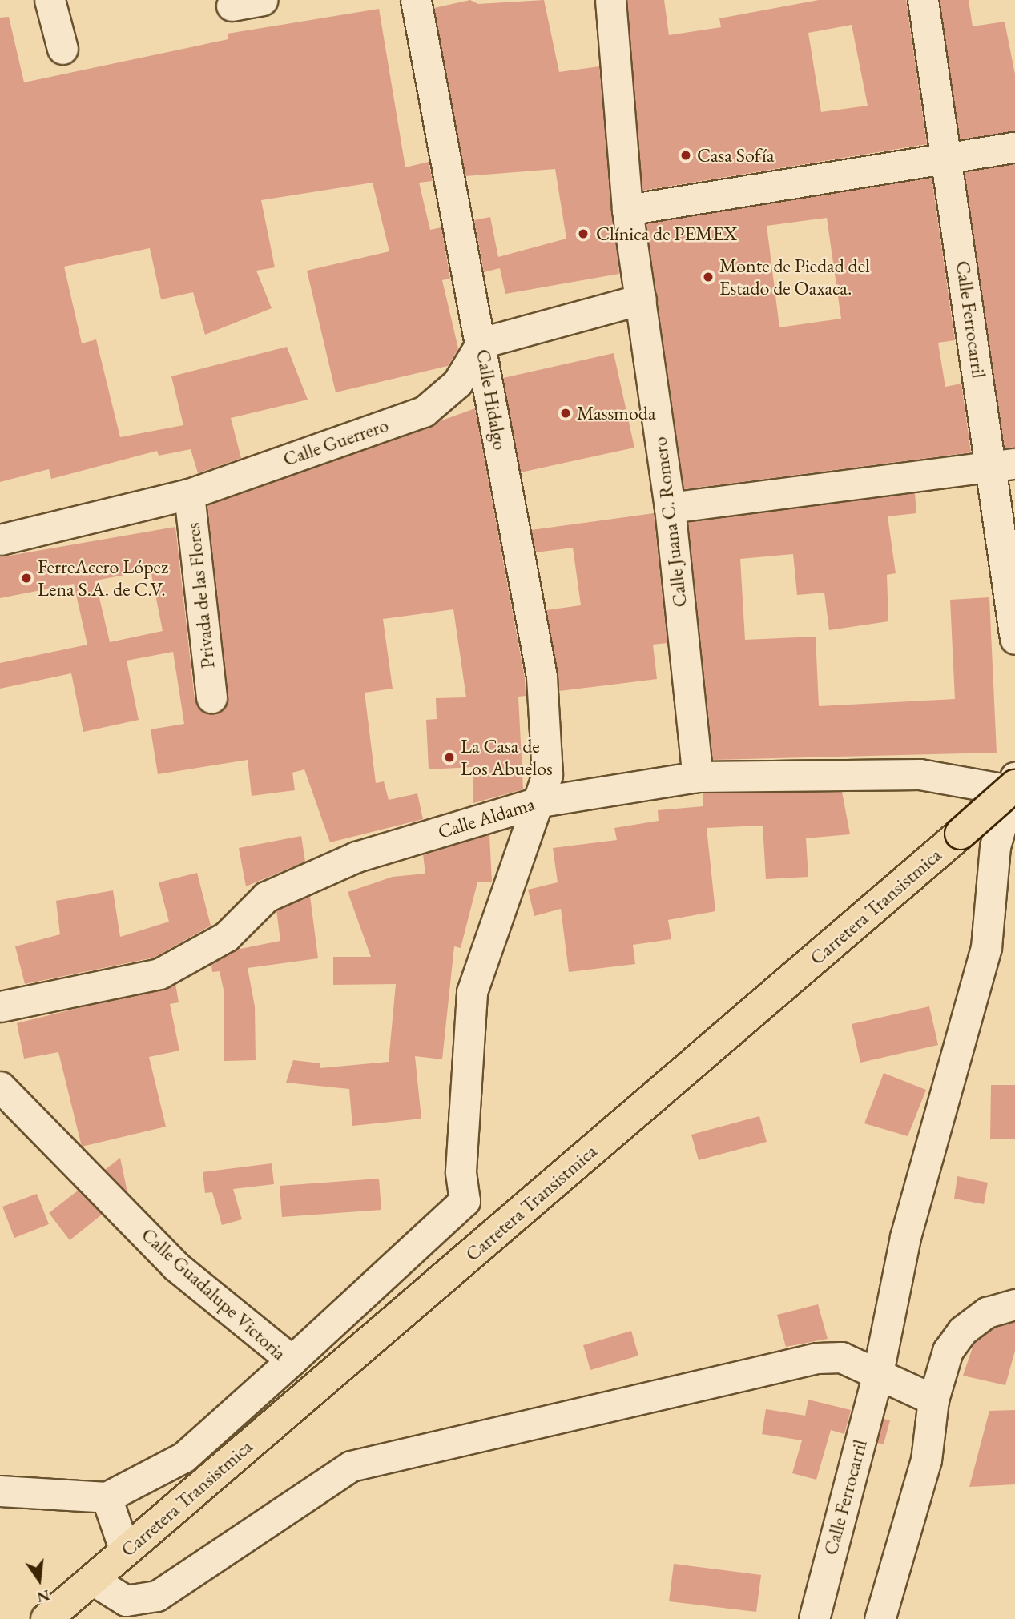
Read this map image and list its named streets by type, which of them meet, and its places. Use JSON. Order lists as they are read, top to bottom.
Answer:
{
  "streets": {
    "main road": ["Carretera Transistmica"],
    "street": [
      "Calle Ferrocarril",
      "Calle Hidalgo",
      "Calle Guerrero",
      "Calle Juana C. Romero",
      "Privada de las Flores",
      "Calle Aldama",
      "Calle Guadalupe Victoria"
    ]
  },
  "crossings": [
    ["Calle Ferrocarril", "Calle Aldama"],
    ["Calle Ferrocarril", "Carretera Transistmica"],
    ["Calle Hidalgo", "Calle Guerrero"],
    ["Calle Hidalgo", "Calle Aldama"],
    ["Calle Hidalgo", "Calle Guadalupe Victoria"],
    ["Calle Guerrero", "Privada de las Flores"],
    ["Calle Juana C. Romero", "Calle Aldama"],
    ["Calle Aldama", "Carretera Transistmica"]
  ],
  "places": [
    "Casa Sofía",
    "Clínica de PEMEX",
    "Monte de Piedad del Estado de Oaxaca.",
    "Massmoda",
    "FerreAcero López Lena S.A. de C.V.",
    "La Casa de Los Abuelos"
  ],
  "north": "bottom"
}
